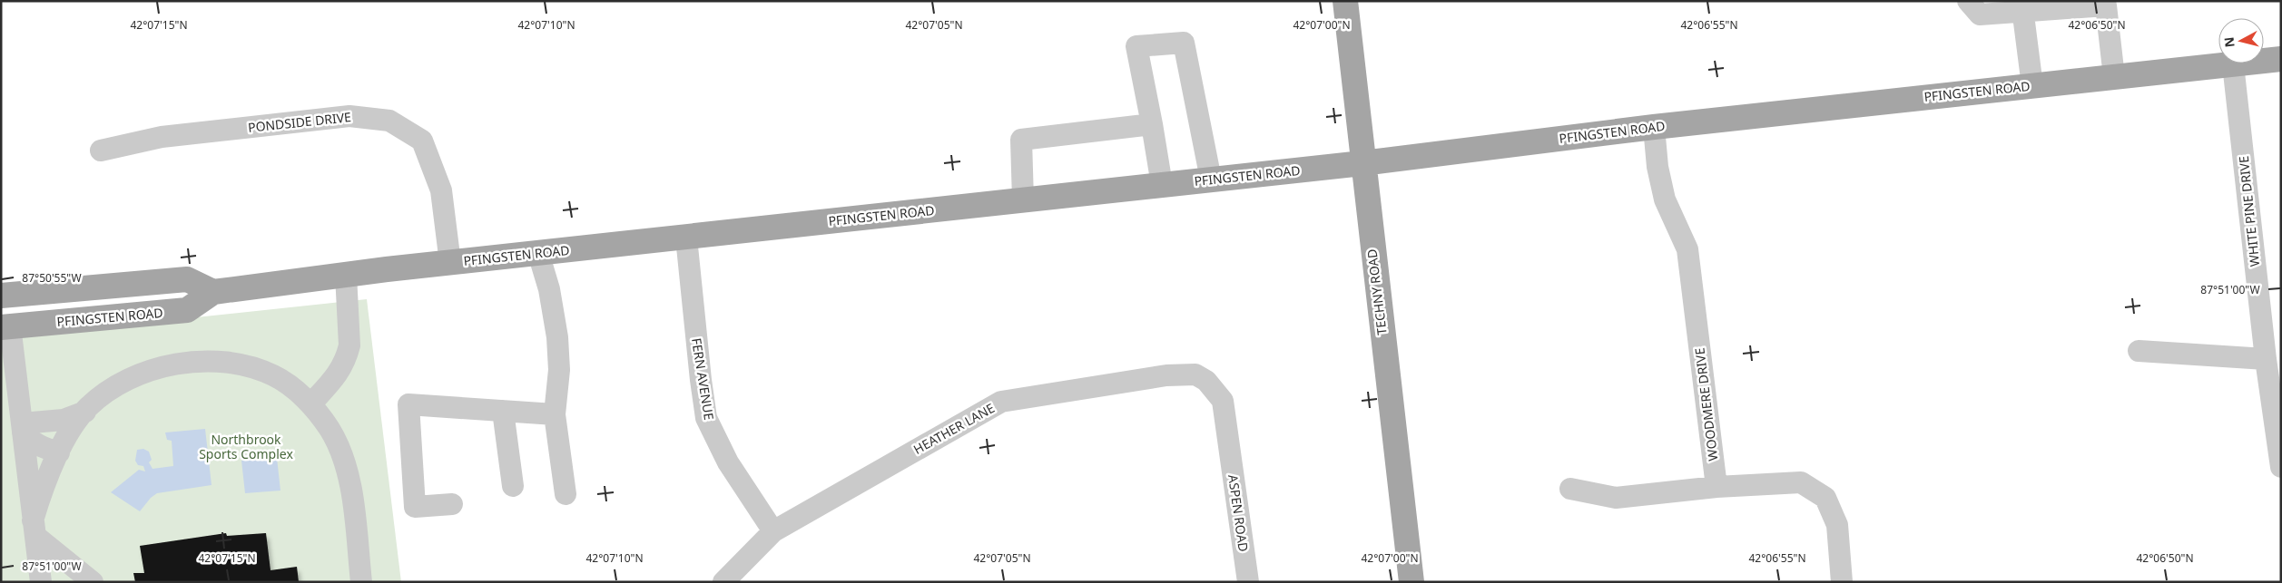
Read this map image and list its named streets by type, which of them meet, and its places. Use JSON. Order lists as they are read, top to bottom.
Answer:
{
  "streets": {
    "main road": ["PFINGSTEN ROAD", "TECHNY ROAD"],
    "street": [
      "PONDSIDE DRIVE",
      "WHITE PINE DRIVE",
      "FERN AVENUE",
      "WOODMERE DRIVE",
      "HEATHER LANE",
      "ASPEN ROAD"
    ]
  },
  "crossings": [
    ["PFINGSTEN ROAD", "PONDSIDE DRIVE"],
    ["PFINGSTEN ROAD", "WHITE PINE DRIVE"],
    ["PFINGSTEN ROAD", "TECHNY ROAD"],
    ["PFINGSTEN ROAD", "FERN AVENUE"],
    ["PFINGSTEN ROAD", "WOODMERE DRIVE"],
    ["FERN AVENUE", "HEATHER LANE"],
    ["HEATHER LANE", "ASPEN ROAD"]
  ],
  "parks": ["Northbrook Sports Complex"],
  "north": "left",
  "coordinates": [
    "42°07'15\"N",
    "42°07'10\"N",
    "42°07'05\"N",
    "42°07'00\"N",
    "42°06'55\"N",
    "42°06'50\"N",
    "87°50'55\"W",
    "87°51'00\"W"
  ]
}
